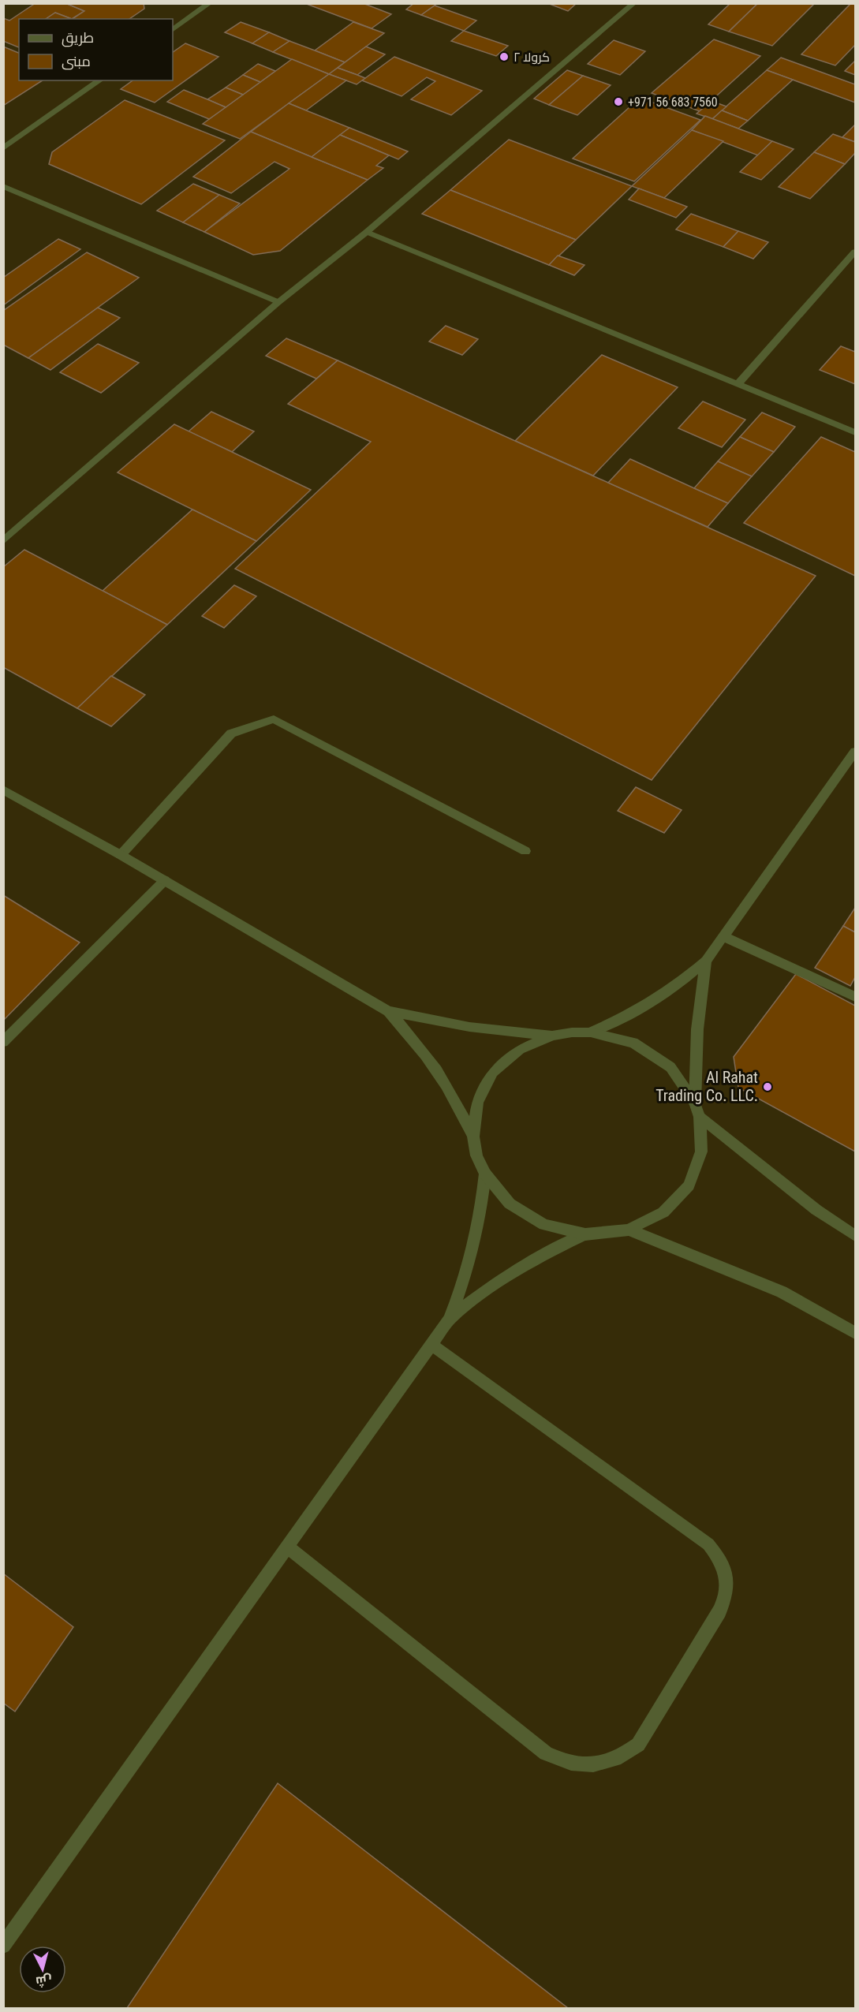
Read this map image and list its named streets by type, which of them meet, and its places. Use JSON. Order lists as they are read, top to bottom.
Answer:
{
  "places": ["كرولا ٢", "+971 56 683 7560", "Al Rahat Trading Co. LLC."],
  "legend": ["طريق", "مبنى"],
  "north": "bottom"
}
